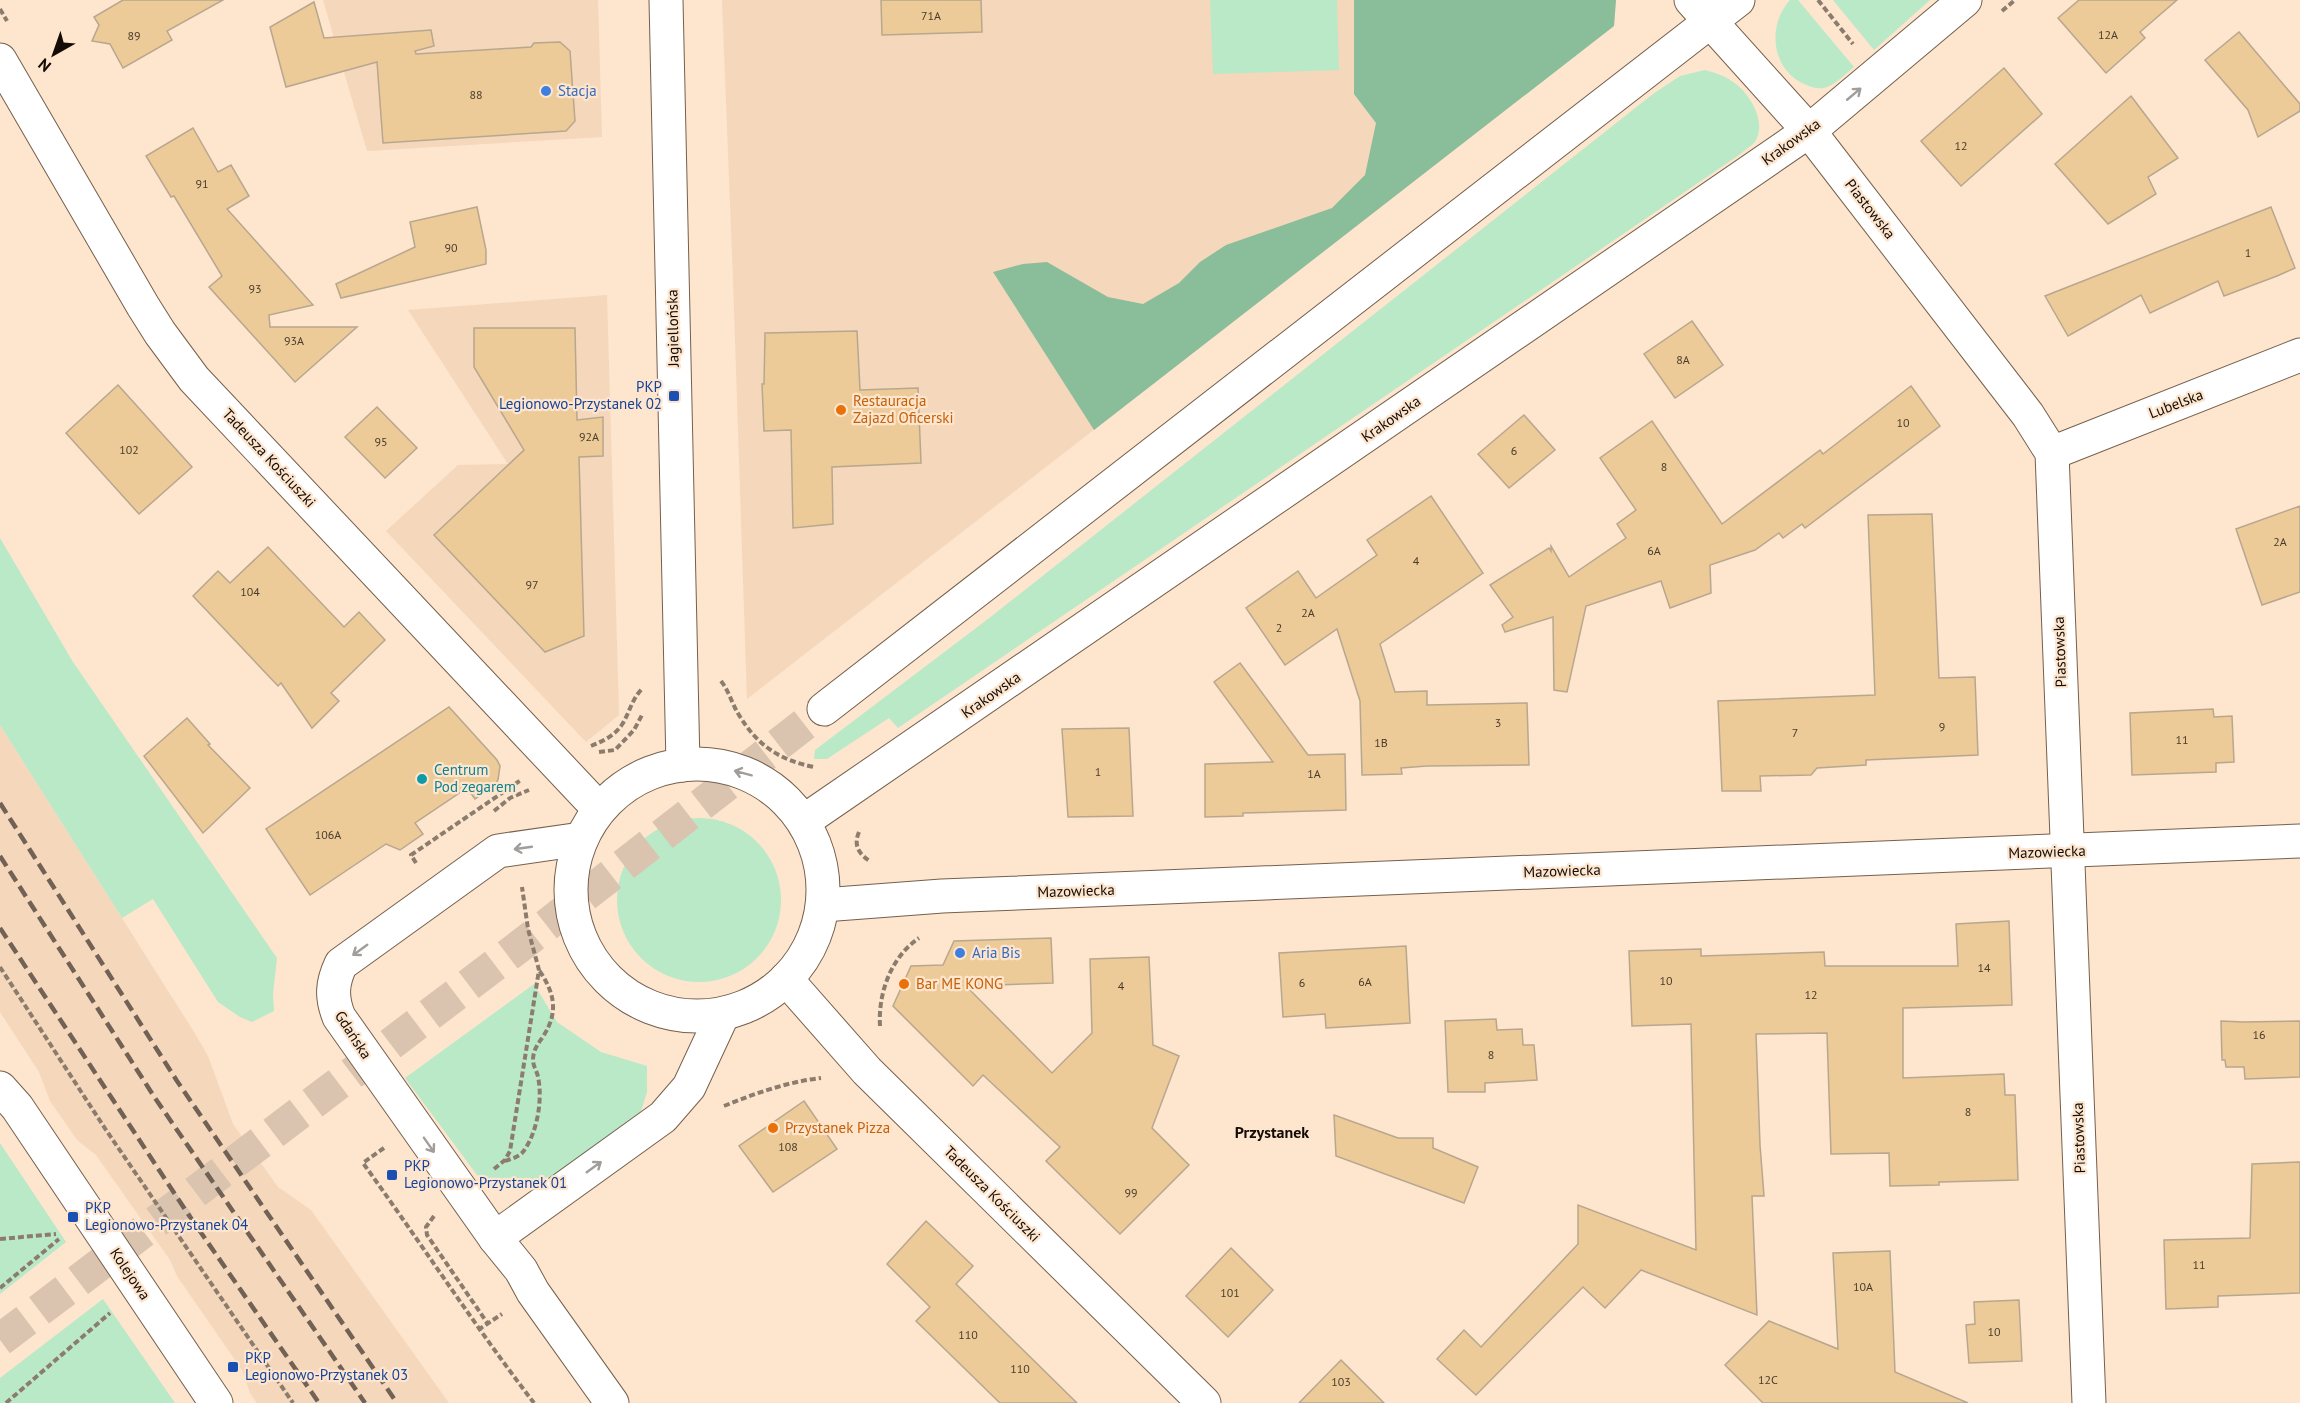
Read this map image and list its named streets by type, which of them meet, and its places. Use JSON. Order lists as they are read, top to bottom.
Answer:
{
  "streets": {
    "street": [
      "Krakowska",
      "Piastowska",
      "Jagiellońska",
      "Lubelska",
      "Tadeusza Kościuszki",
      "Mazowiecka",
      "Gdańska",
      "Kolejowa"
    ]
  },
  "crossings": [
    ["Krakowska", "Piastowska"],
    ["Piastowska", "Lubelska"],
    ["Piastowska", "Mazowiecka"]
  ],
  "districts": ["Przystanek"],
  "places": {
    "other": [
      "Stacja",
      "Restauracja Zajazd Oficerski",
      "Centrum Pod zegarem",
      "Aria Bis",
      "Bar ME KONG",
      "Przystanek Pizza"
    ],
    "transit": [
      "PKP Legionowo-Przystanek 02",
      "PKP Legionowo-Przystanek 01",
      "PKP Legionowo-Przystanek 04",
      "PKP Legionowo-Przystanek 03"
    ]
  },
  "house_numbers": [
    "71A",
    "12A",
    "89",
    "88",
    "12",
    "91",
    "90",
    "1",
    "93",
    "93A",
    "8A",
    "10",
    "92A",
    "95",
    "102",
    "6",
    "8",
    "2A",
    "6A",
    "4",
    "97",
    "104",
    "2A",
    "2",
    "3",
    "9",
    "7",
    "11",
    "1B",
    "1",
    "1A",
    "106A",
    "14",
    "10",
    "6A",
    "6",
    "4",
    "12",
    "16",
    "8",
    "8",
    "108",
    "99",
    "11",
    "10A",
    "101",
    "10",
    "110",
    "110",
    "12C",
    "103"
  ],
  "north": "bottom left"
}
